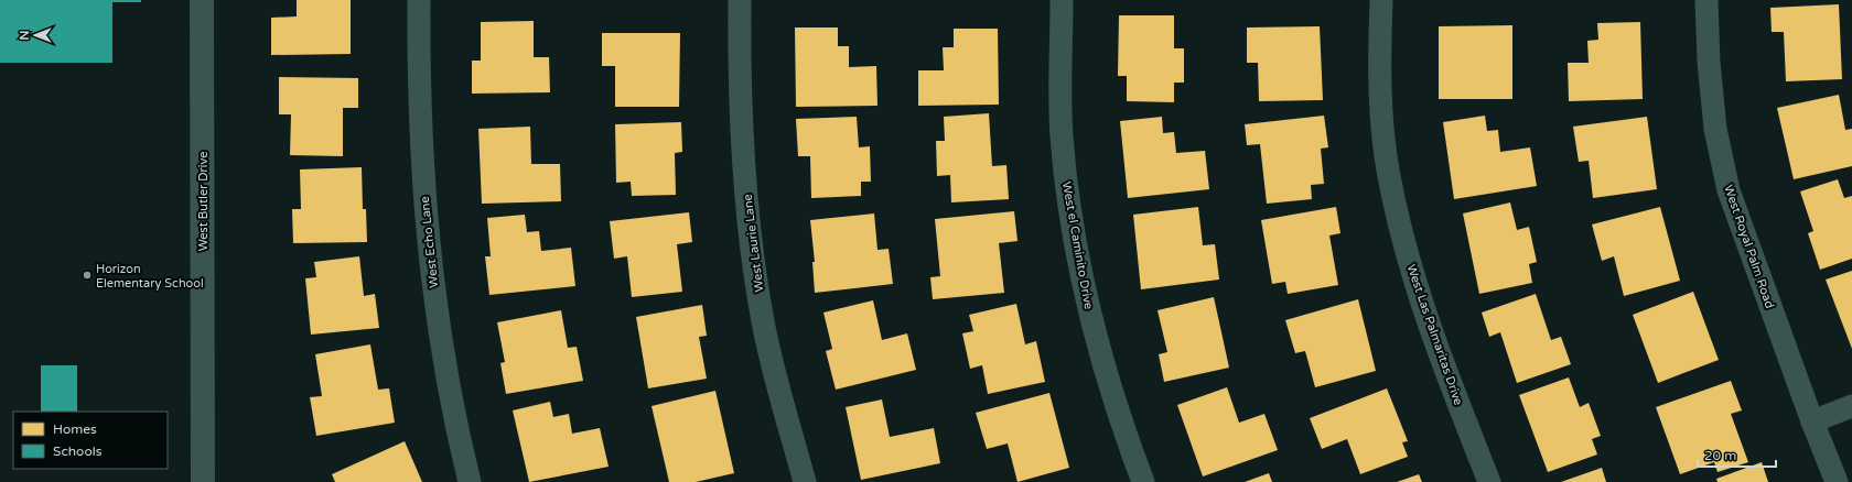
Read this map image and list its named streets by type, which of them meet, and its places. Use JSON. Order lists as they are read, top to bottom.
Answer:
{
  "streets": {
    "street": [
      "West Butler Drive",
      "West Echo Lane",
      "West Laurie Lane",
      "West el Caminito Drive",
      "West Royal Palm Road",
      "West Las Palmaritas Drive"
    ]
  },
  "places": ["Horizon Elementary School"],
  "legend": ["Homes", "Schools"],
  "scale_bar": "20 m",
  "north": "left"
}
